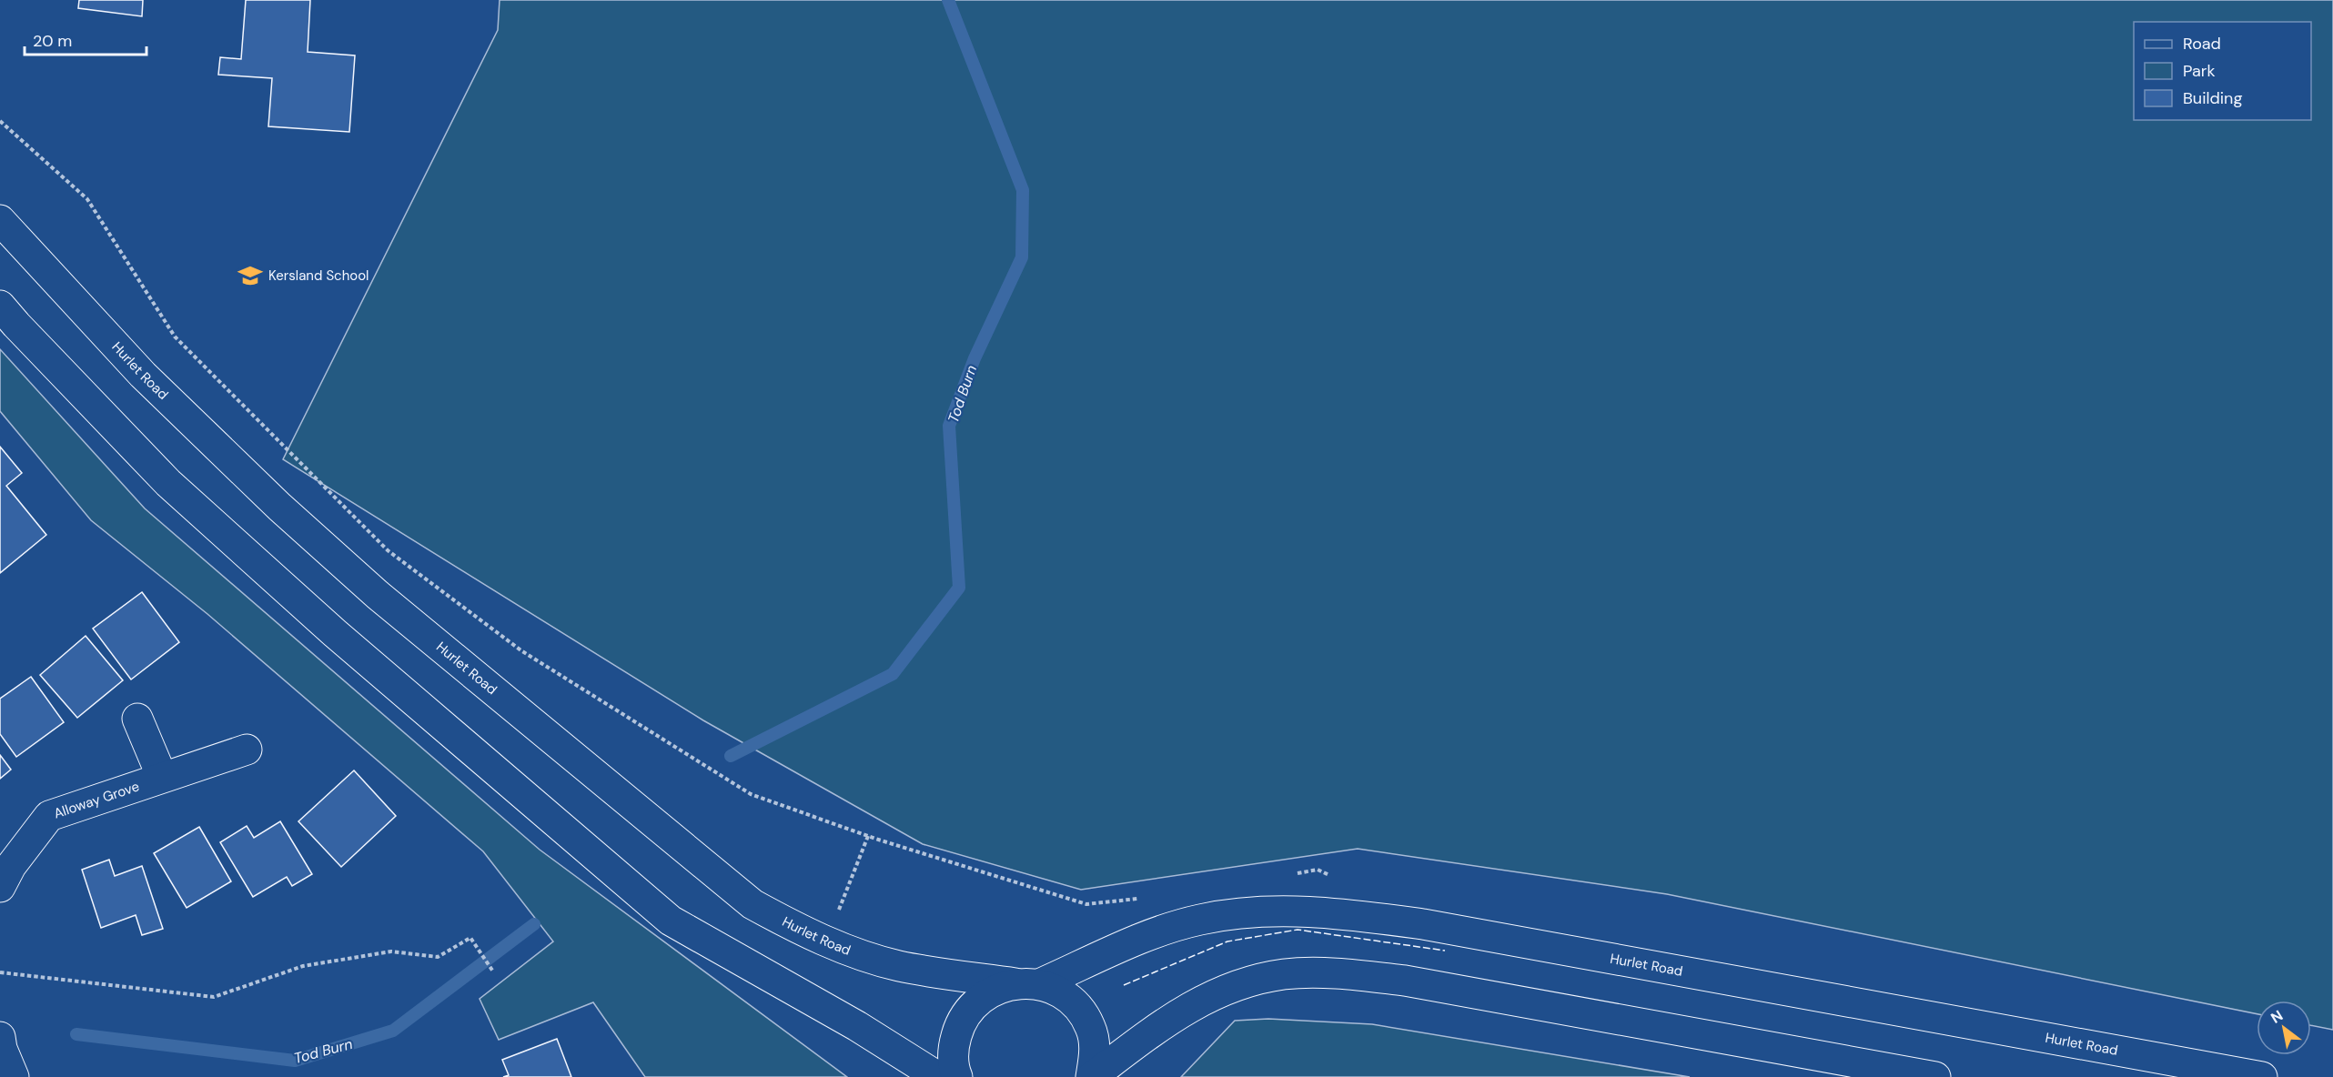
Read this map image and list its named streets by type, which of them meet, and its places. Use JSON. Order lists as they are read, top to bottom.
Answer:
{
  "streets": {
    "main road": ["Hurlet Road", "Alloway Grove"]
  },
  "water": ["Tod Burn"],
  "places": {
    "school or university": ["Kersland School"]
  },
  "legend": ["Road", "Park", "Building"],
  "scale_bar": "20 m",
  "north": "top left"
}
